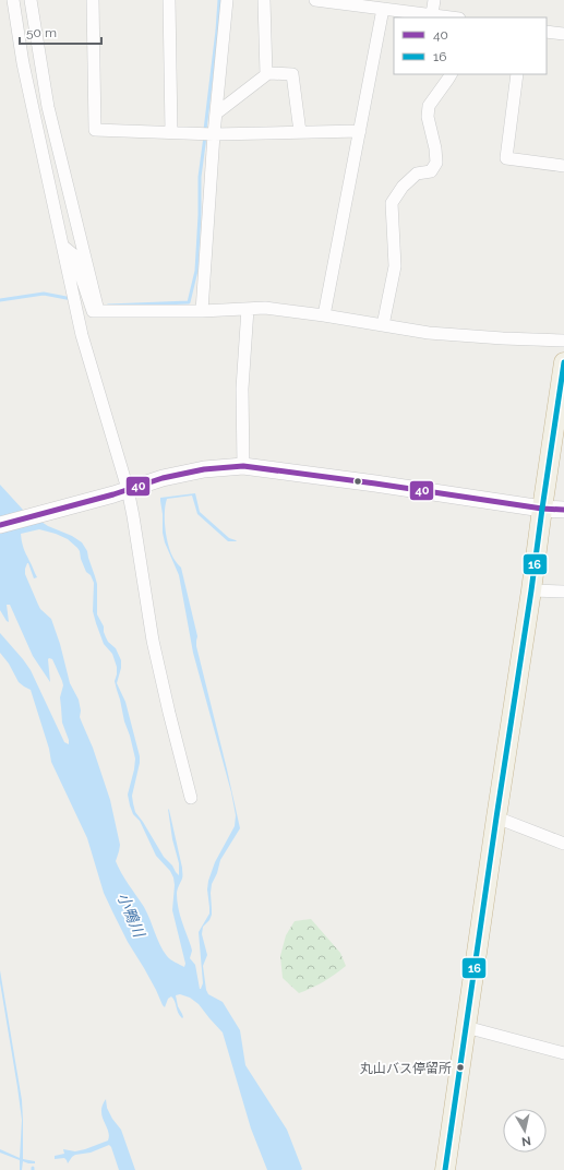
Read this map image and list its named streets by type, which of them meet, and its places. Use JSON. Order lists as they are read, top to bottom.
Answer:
{
  "water": ["小鴨川"],
  "places": ["丸山バス停留所"],
  "lines": ["transit line 16", "transit line 40"],
  "legend": ["40", "16"],
  "scale_bar": "50 m",
  "north": "bottom"
}
